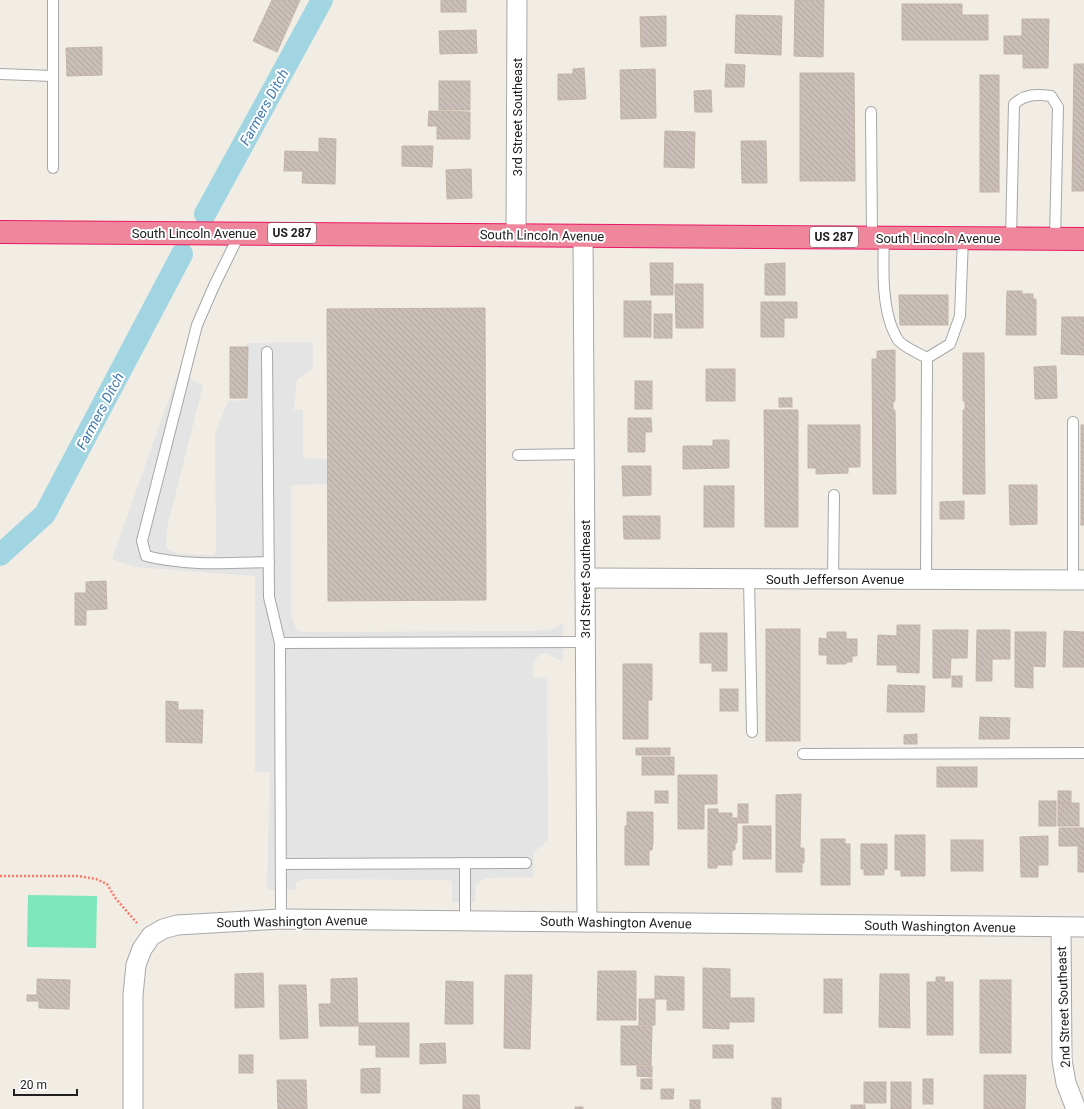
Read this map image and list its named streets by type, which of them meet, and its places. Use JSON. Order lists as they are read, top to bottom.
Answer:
{
  "streets": {
    "highway": ["South Lincoln Avenue", "US 287"],
    "street": [
      "3rd Street Southeast",
      "South Jefferson Avenue",
      "South Washington Avenue",
      "2nd Street Southeast"
    ]
  },
  "crossings": [
    ["3rd Street Southeast", "South Lincoln Avenue"],
    ["3rd Street Southeast", "South Jefferson Avenue"],
    ["3rd Street Southeast", "South Washington Avenue"],
    ["South Washington Avenue", "2nd Street Southeast"]
  ],
  "water": ["Farmers Ditch"],
  "scale_bar": "20 m"
}
